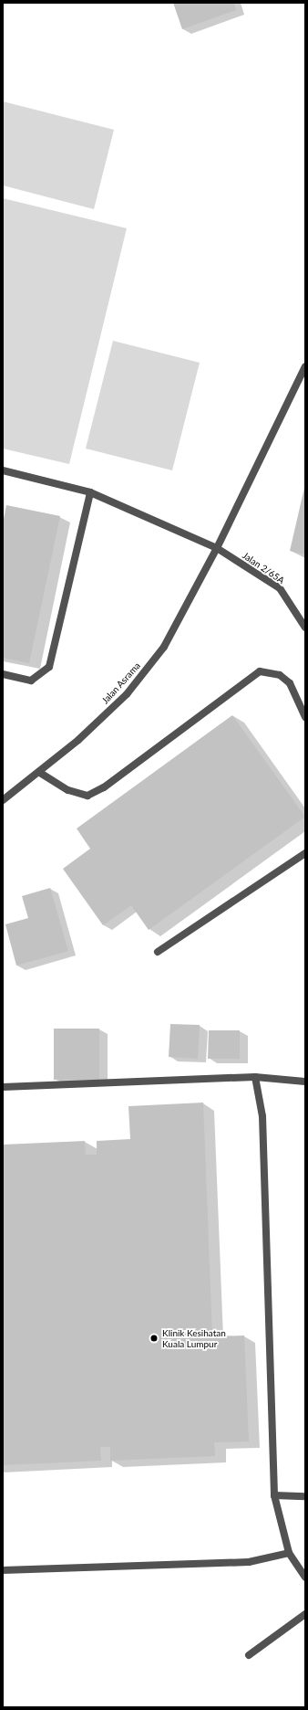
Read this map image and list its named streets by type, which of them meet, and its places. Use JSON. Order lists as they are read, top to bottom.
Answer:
{
  "streets": {
    "lane": ["Jalan 2/65A", "Jalan Asrama"]
  },
  "crossings": [
    ["Jalan 2/65A", "Jalan Asrama"]
  ],
  "places": ["Klinik Kesihatan Kuala Lumpur"]
}
